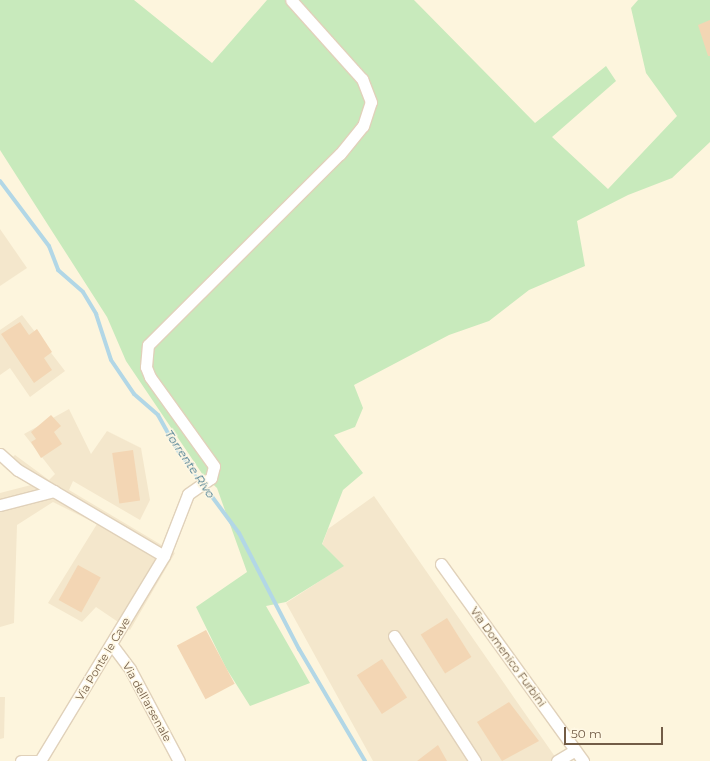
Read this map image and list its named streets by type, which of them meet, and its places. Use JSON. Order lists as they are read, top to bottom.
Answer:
{
  "streets": {
    "street": ["Via Domenico Furbini", "Via Ponte le Cave", "Via dell'arsenale"]
  },
  "crossings": [
    ["Via Ponte le Cave", "Via dell'arsenale"]
  ],
  "water": ["Torrente Rivo"],
  "scale_bar": "50 m"
}
